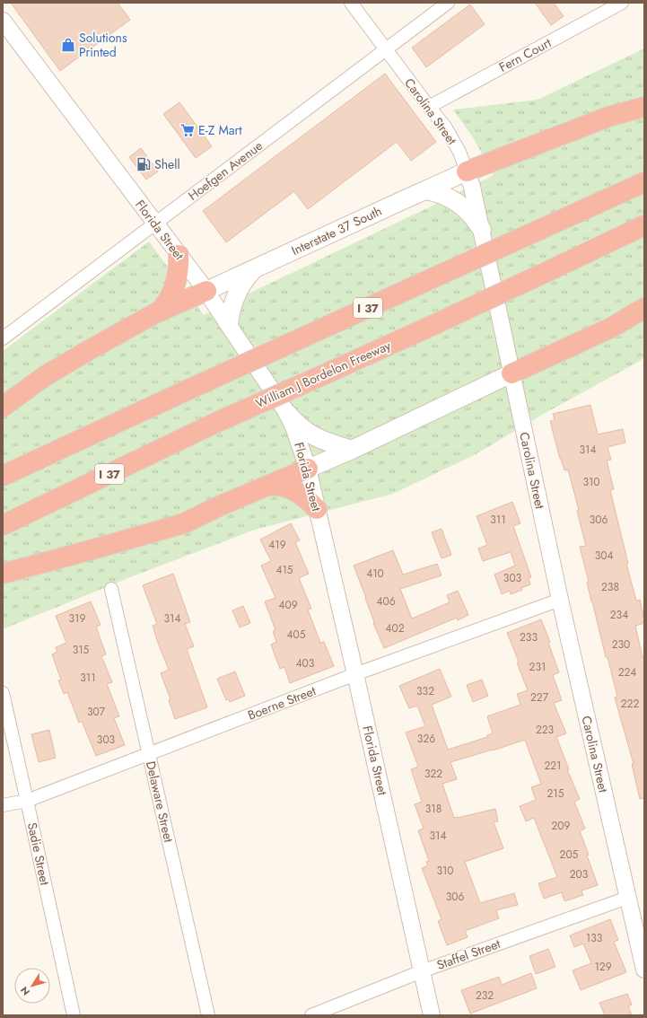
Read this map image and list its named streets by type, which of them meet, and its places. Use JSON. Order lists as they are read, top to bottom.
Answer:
{
  "streets": {
    "highway": ["I 37", "William J Bordelon Freeway"],
    "main road": ["Interstate 37 South"],
    "street": [
      "Fern Court",
      "Carolina Street",
      "Hoefgen Avenue",
      "Florida Street",
      "Boerne Street",
      "Delaware Street",
      "Sadie Street",
      "Staffel Street"
    ]
  },
  "crossings": [
    ["Fern Court", "Carolina Street"],
    ["Carolina Street", "Hoefgen Avenue"],
    ["Carolina Street", "Interstate 37 South"],
    ["Carolina Street", "Boerne Street"],
    ["Carolina Street", "Staffel Street"],
    ["Hoefgen Avenue", "Florida Street"],
    ["Florida Street", "Interstate 37 South"],
    ["Florida Street", "Boerne Street"],
    ["Florida Street", "Staffel Street"],
    ["Boerne Street", "Delaware Street"],
    ["Boerne Street", "Sadie Street"]
  ],
  "places": {
    "shop": ["Solutions Printed"],
    "supermarket": ["E-Z Mart"],
    "fuel station": ["Shell"]
  },
  "house_numbers": [
    "314",
    "310",
    "311",
    "306",
    "419",
    "304",
    "415",
    "410",
    "303",
    "238",
    "406",
    "409",
    "234",
    "319",
    "314",
    "402",
    "405",
    "233",
    "230",
    "315",
    "403",
    "231",
    "224",
    "311",
    "332",
    "227",
    "222",
    "307",
    "223",
    "326",
    "303",
    "221",
    "322",
    "215",
    "318",
    "209",
    "314",
    "205",
    "310",
    "203",
    "306",
    "133",
    "129",
    "232"
  ],
  "north": "bottom left"
}
